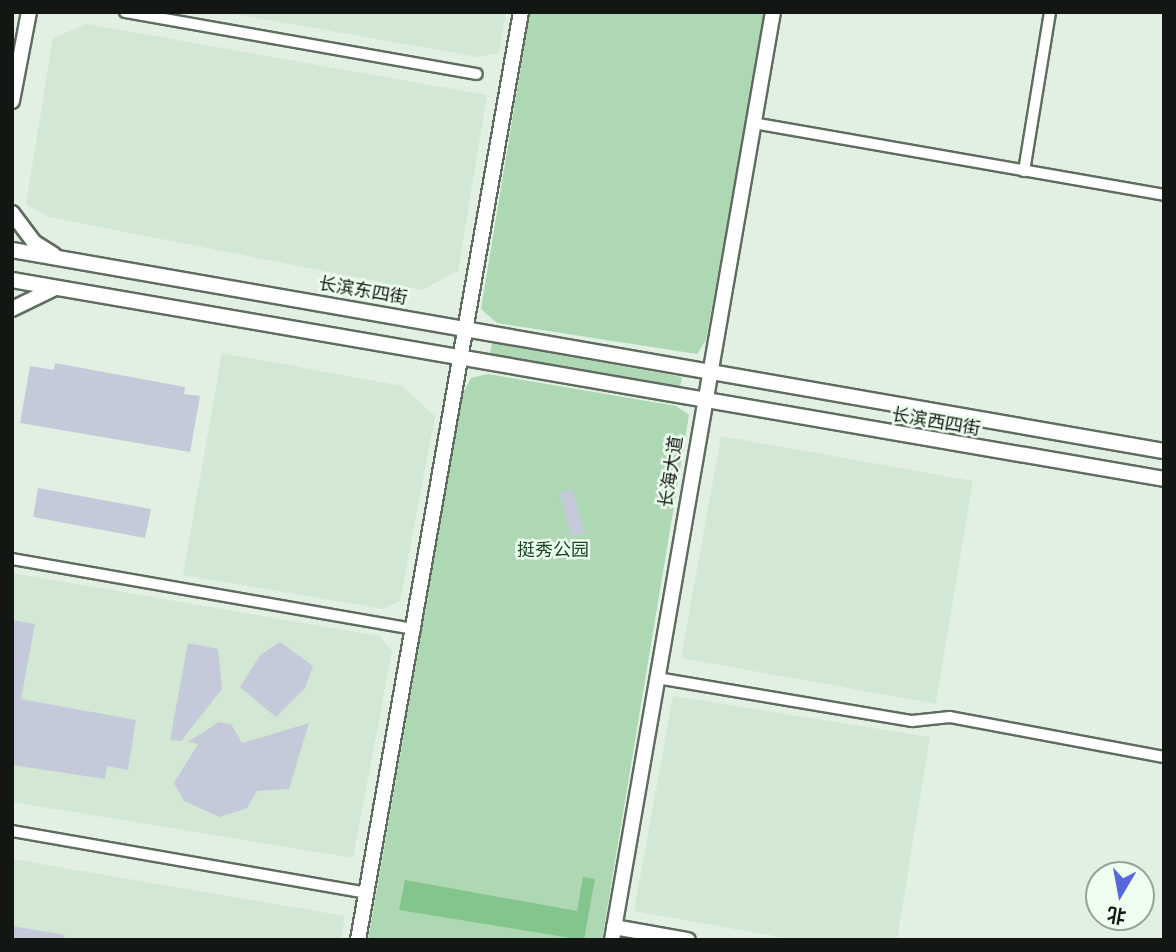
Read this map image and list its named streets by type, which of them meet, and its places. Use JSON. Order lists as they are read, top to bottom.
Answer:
{
  "streets": {
    "main road": ["长滨东四街", "长滨西四街", "长海大道"]
  },
  "crossings": [
    ["长滨东四街", "长滨西四街"],
    ["长滨东四街", "长海大道"],
    ["长滨西四街", "长海大道"]
  ],
  "parks": ["挺秀公园"],
  "north": "bottom"
}
